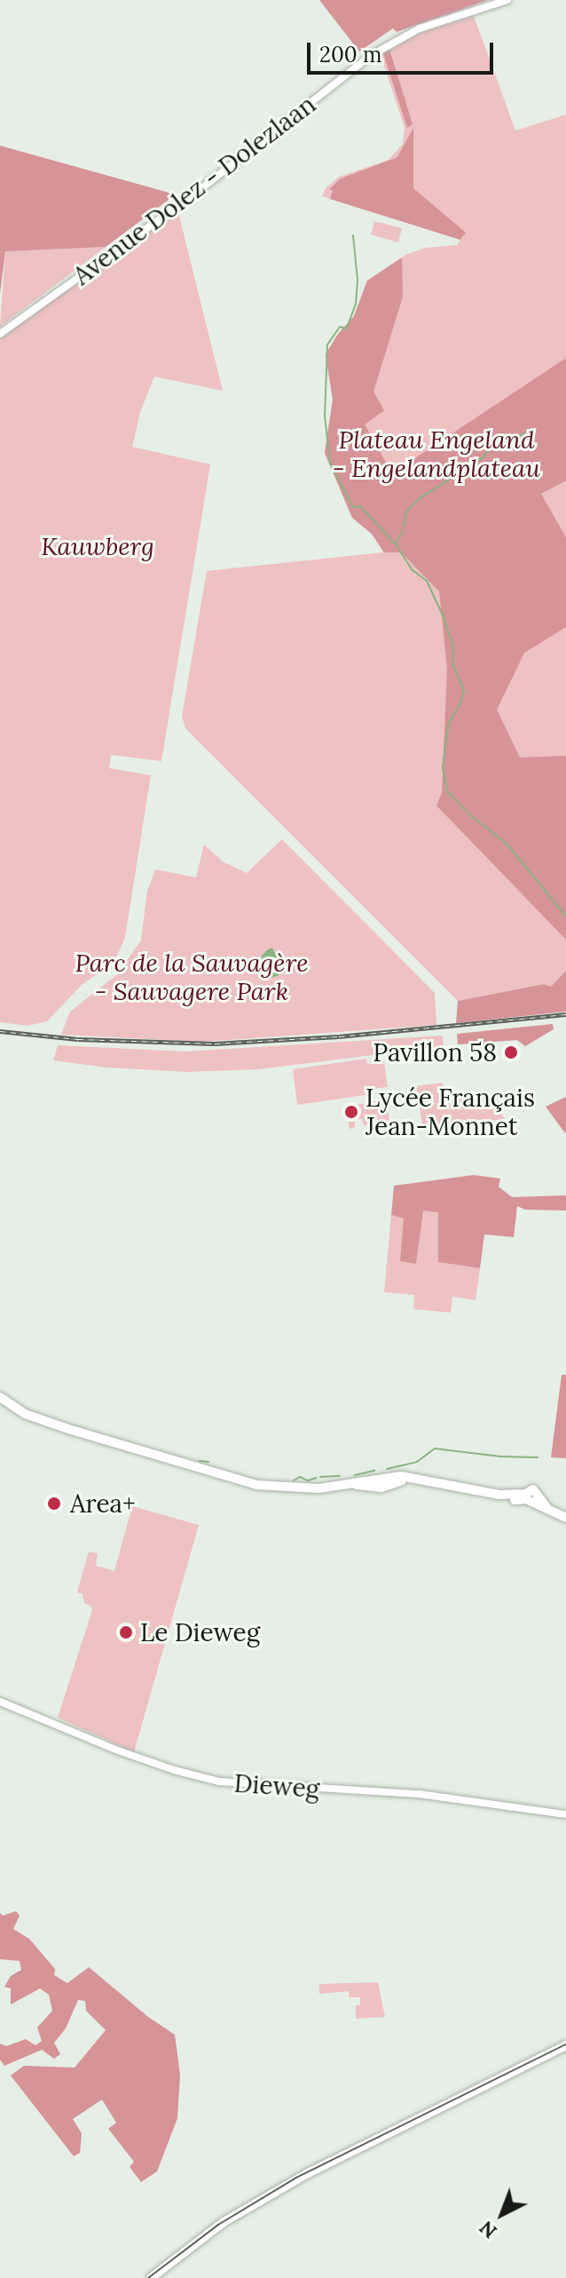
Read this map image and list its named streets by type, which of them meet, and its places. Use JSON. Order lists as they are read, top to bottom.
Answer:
{
  "streets": {
    "street": ["Avenue Dolez - Dolezlaan", "Dieweg"]
  },
  "parks": ["Plateau Engeland - Engelandplateau", "Kauwberg", "Parc de la Sauvagère - Sauvagere Park"],
  "places": [
    "Pavillon 58",
    "Lycée Français Jean-Monnet",
    "Area+",
    "Le Dieweg"
  ],
  "scale_bar": "200 m",
  "north": "bottom left"
}
